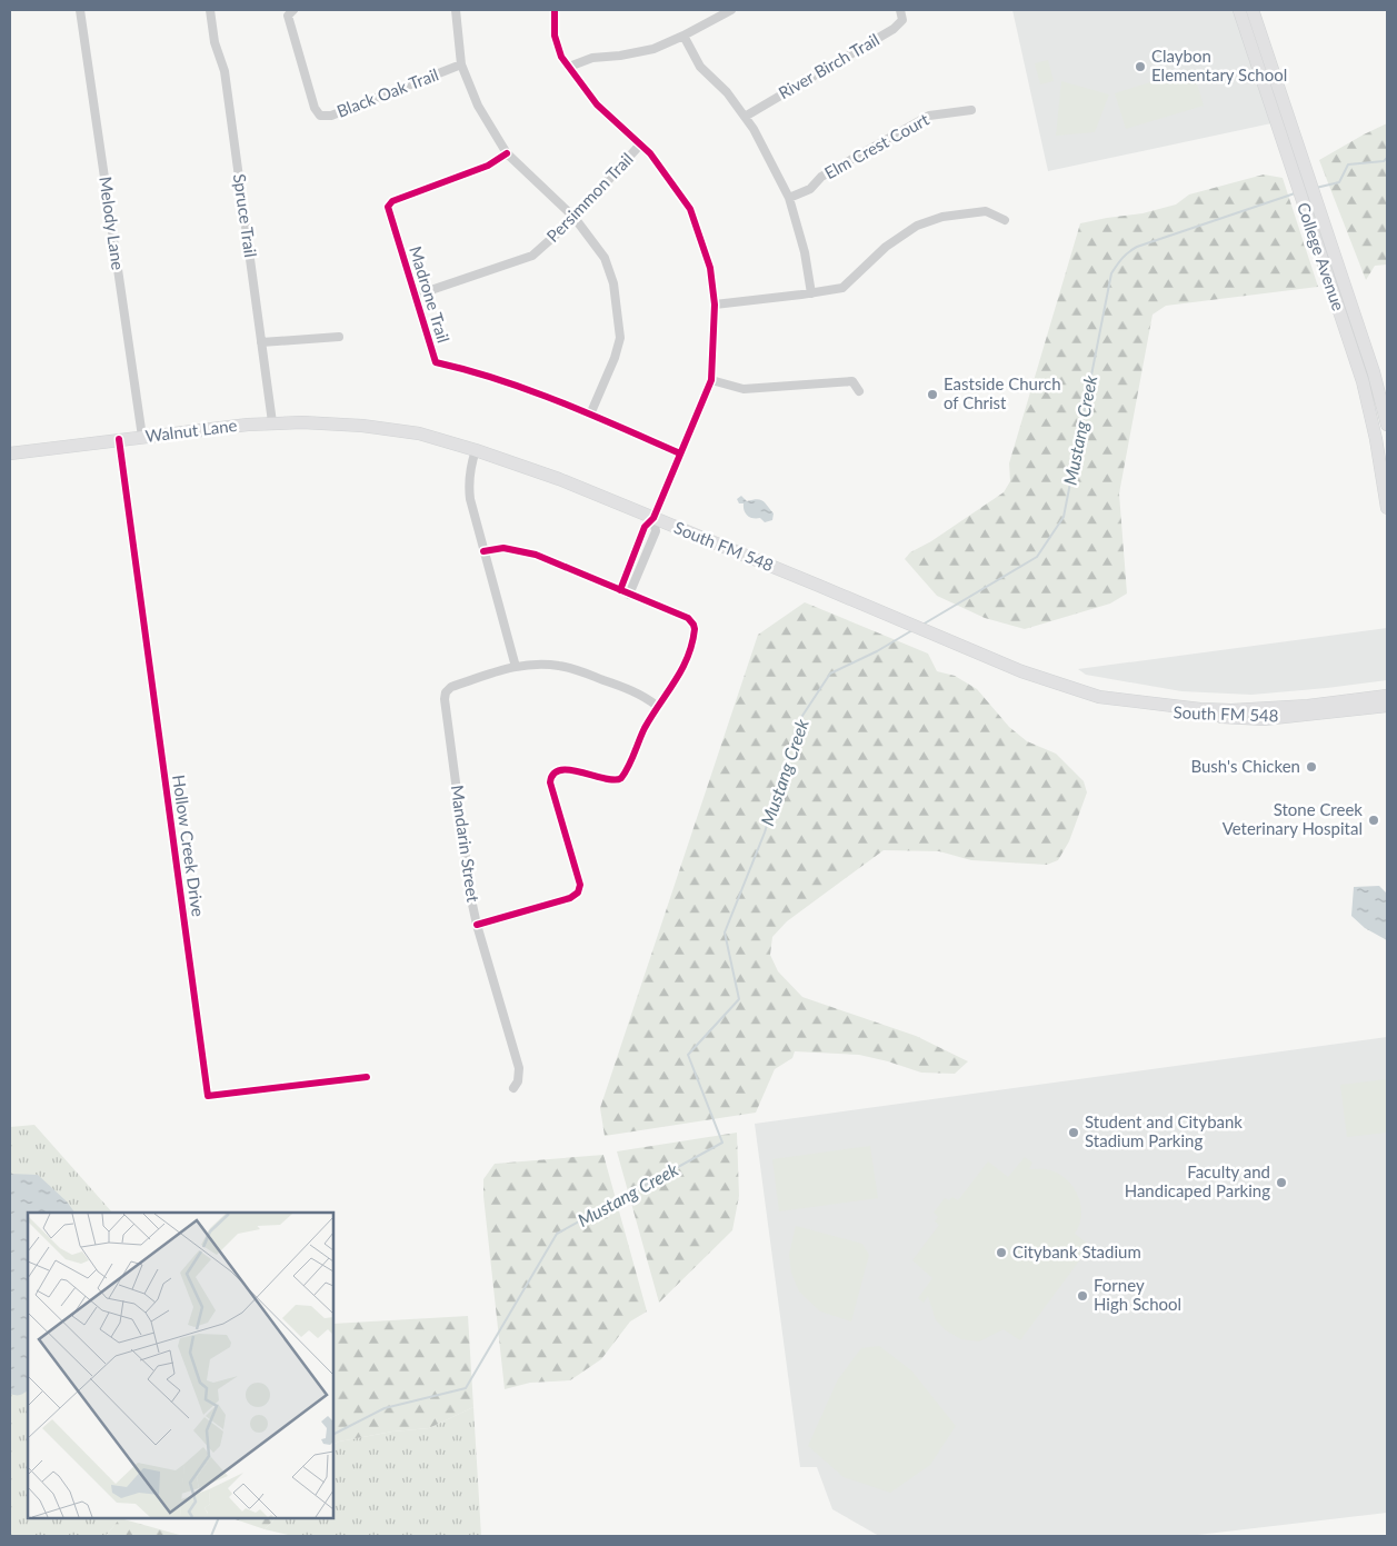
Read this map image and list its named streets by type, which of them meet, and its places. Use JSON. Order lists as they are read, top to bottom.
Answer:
{
  "streets": {
    "main road": ["College Avenue", "Walnut Lane", "South FM 548"],
    "street": [
      "River Birch Trail",
      "Black Oak Trail",
      "Elm Crest Court",
      "Persimmon Trail",
      "Spruce Trail",
      "Melody Lane",
      "Madrone Trail",
      "Mandarin Street",
      "Hollow Creek Drive"
    ]
  },
  "crossings": [
    ["Persimmon Trail", "Madrone Trail"],
    ["Spruce Trail", "Walnut Lane"],
    ["Spruce Trail", "South FM 548"],
    ["Melody Lane", "Walnut Lane"],
    ["Walnut Lane", "South FM 548"],
    ["Walnut Lane", "Hollow Creek Drive"]
  ],
  "water": ["Mustang Creek"],
  "places": [
    "Claybon Elementary School",
    "Eastside Church of Christ",
    "Bush's Chicken",
    "Stone Creek Veterinary Hospital",
    "Student and Citybank Stadium Parking",
    "Faculty and Handicaped Parking",
    "Citybank Stadium",
    "Forney High School"
  ]
}
